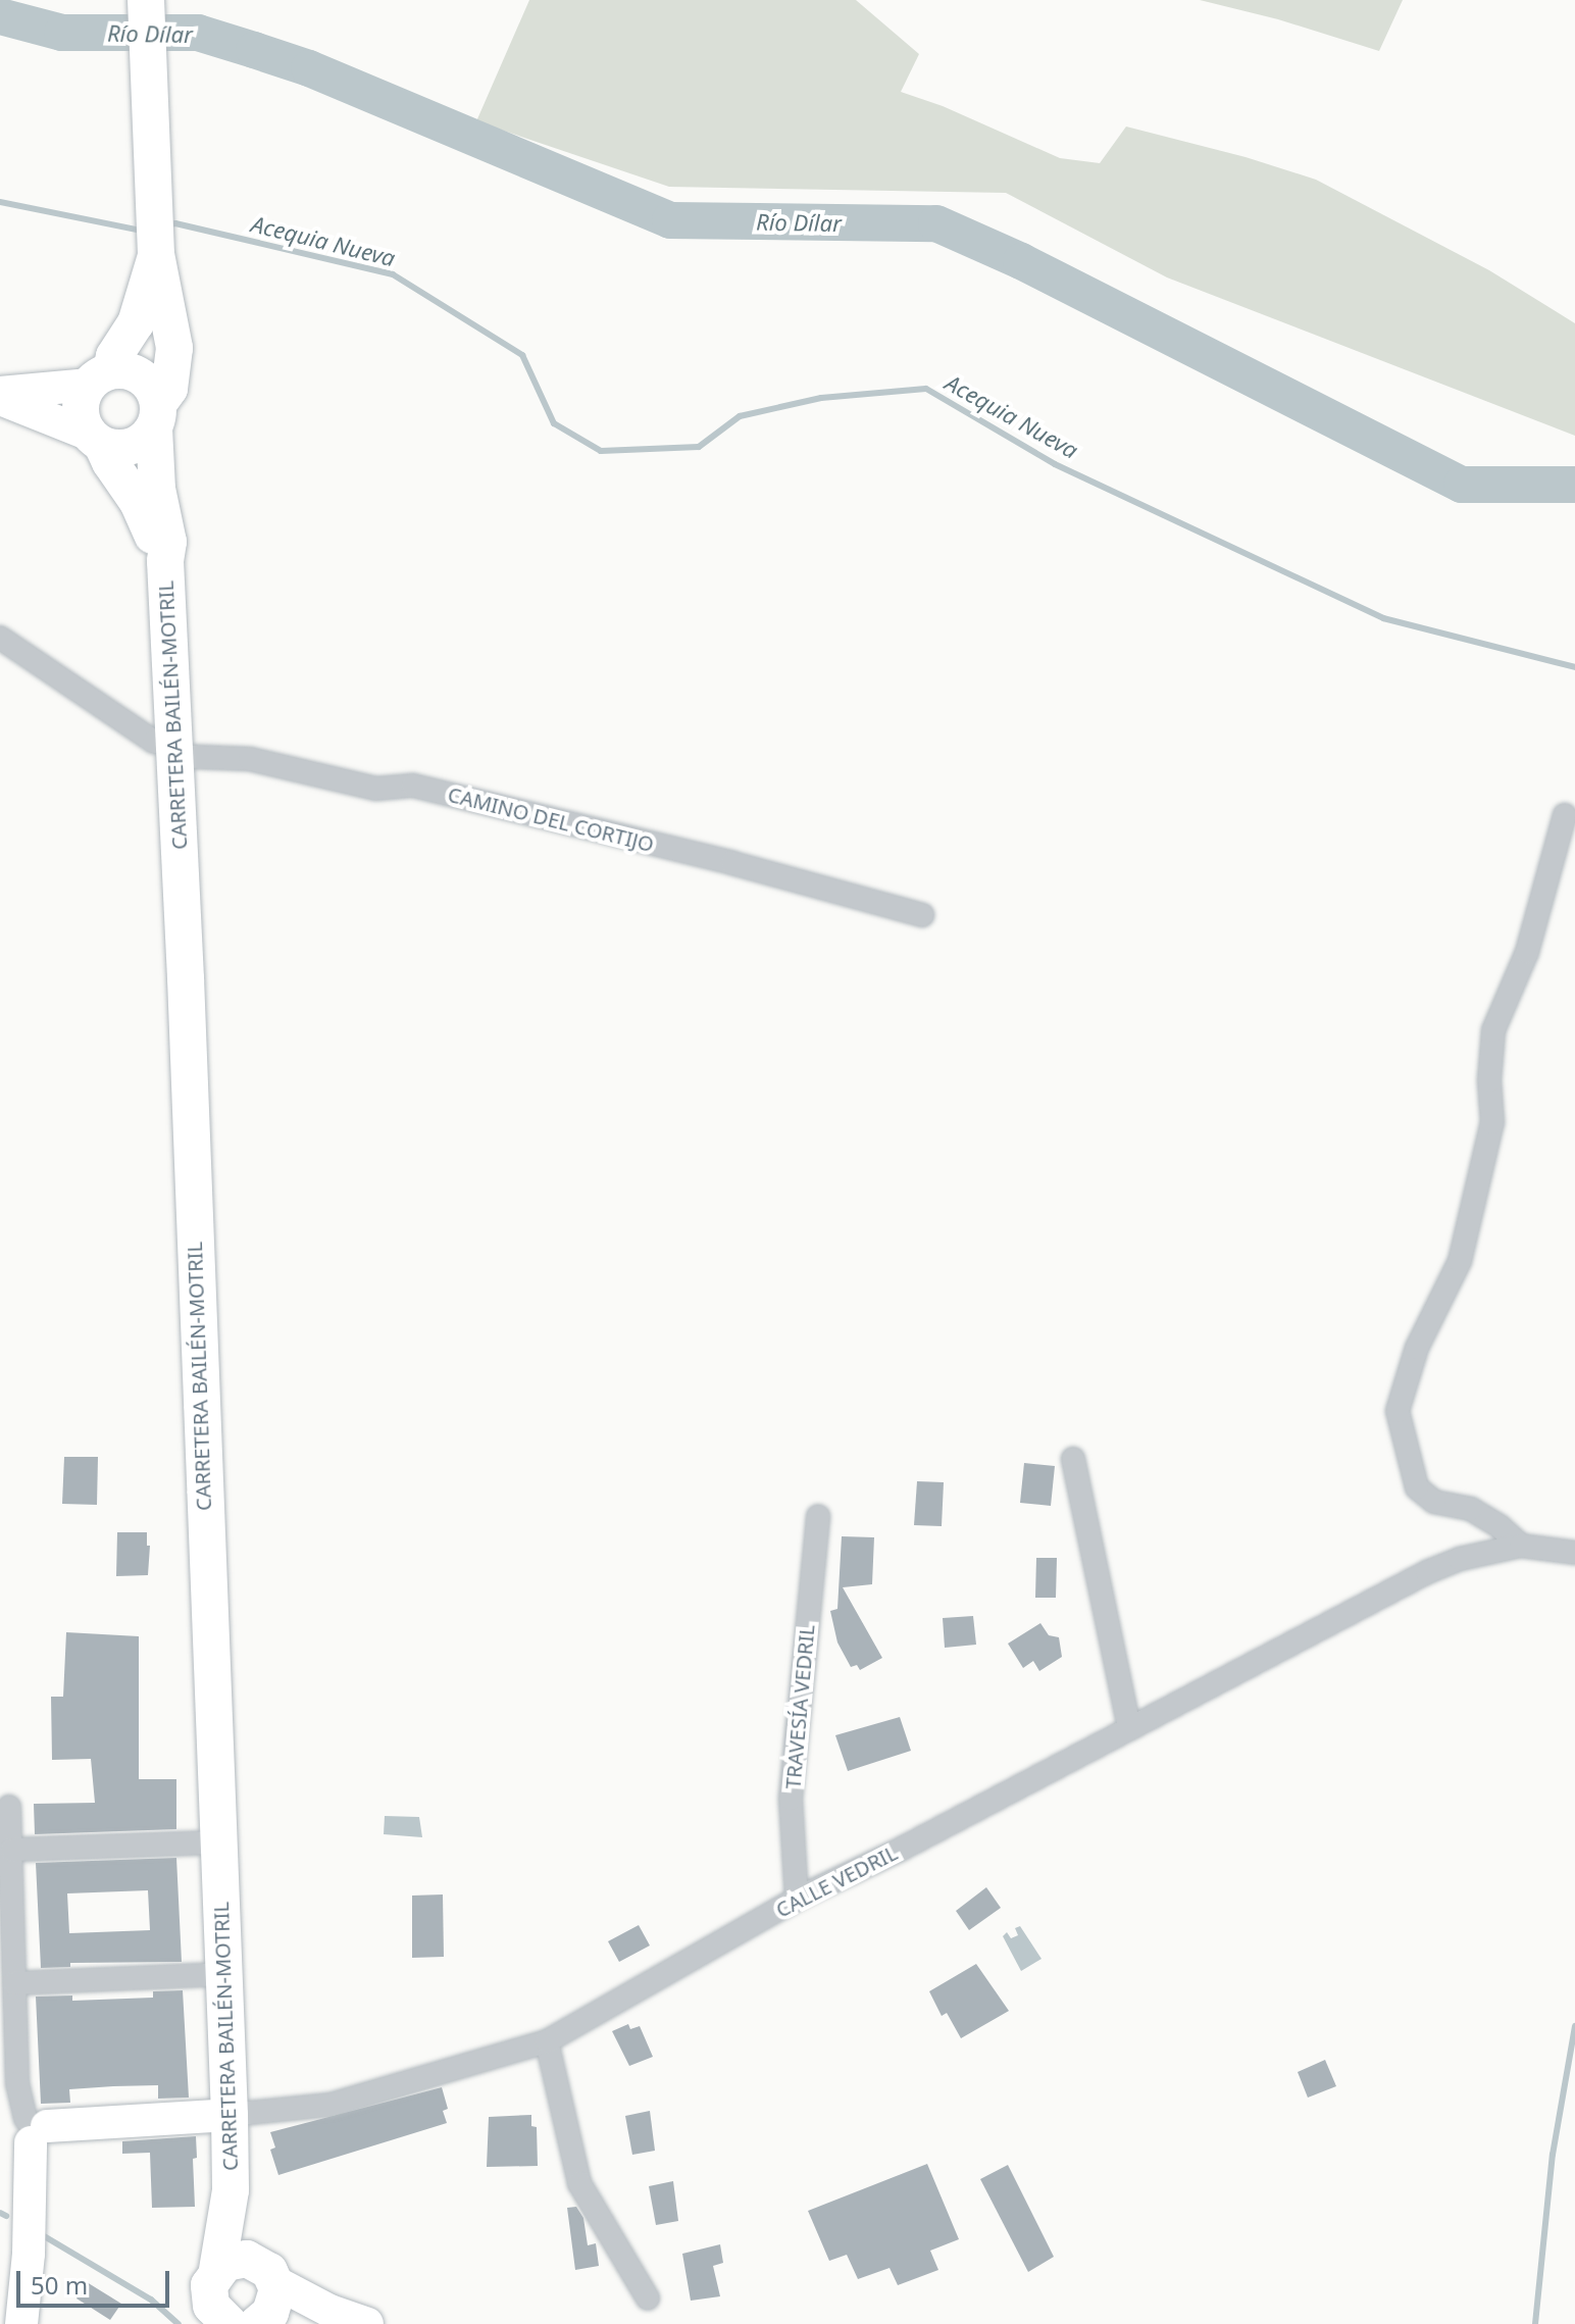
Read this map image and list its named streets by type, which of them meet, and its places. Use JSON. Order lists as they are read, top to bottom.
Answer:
{
  "streets": {
    "main road": ["CARRETERA BAILÉN-MOTRIL"],
    "street": ["CAMINO DEL CORTIJO", "TRAVESÍA VEDRIL", "CALLE VEDRIL"]
  },
  "crossings": [
    ["CARRETERA BAILÉN-MOTRIL", "CAMINO DEL CORTIJO"],
    ["CARRETERA BAILÉN-MOTRIL", "CALLE VEDRIL"],
    ["TRAVESÍA VEDRIL", "CALLE VEDRIL"]
  ],
  "water": ["Río Dílar", "Acequia Nueva"],
  "scale_bar": "50 m"
}
